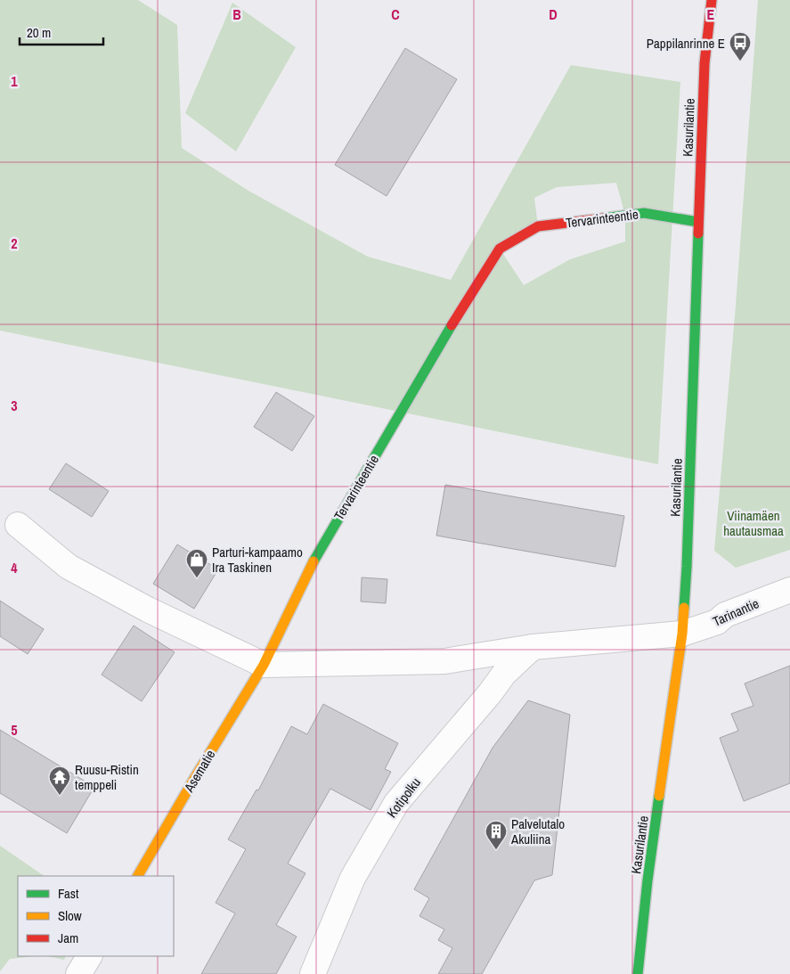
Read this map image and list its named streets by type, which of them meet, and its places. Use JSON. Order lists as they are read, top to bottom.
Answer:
{
  "streets": {
    "street": [
      "Kasurilantie",
      "Tervarinteentie",
      "Tarinantie",
      "Asematie",
      "Kotipolku"
    ]
  },
  "crossings": [
    ["Kasurilantie", "Tervarinteentie"],
    ["Kasurilantie", "Tarinantie"],
    ["Tervarinteentie", "Tarinantie"],
    ["Tervarinteentie", "Asematie"],
    ["Tarinantie", "Asematie"],
    ["Tarinantie", "Kotipolku"]
  ],
  "parks": ["Viinamäen hautausmaa"],
  "places": {
    "bus stop": ["Pappilanrinne E"],
    "shop": ["Parturi-kampaamo Ira Taskinen"],
    "temple": ["Ruusu-Ristin temppeli"],
    "building": ["Palvelutalo Akuliina"]
  },
  "legend": ["Fast", "Slow", "Jam"],
  "scale_bar": "20 m",
  "grid": {
    "columns": [
      "B",
      "C",
      "D",
      "E"
    ],
    "rows": [
      "1",
      "2",
      "3",
      "4",
      "5"
    ]
  }
}
